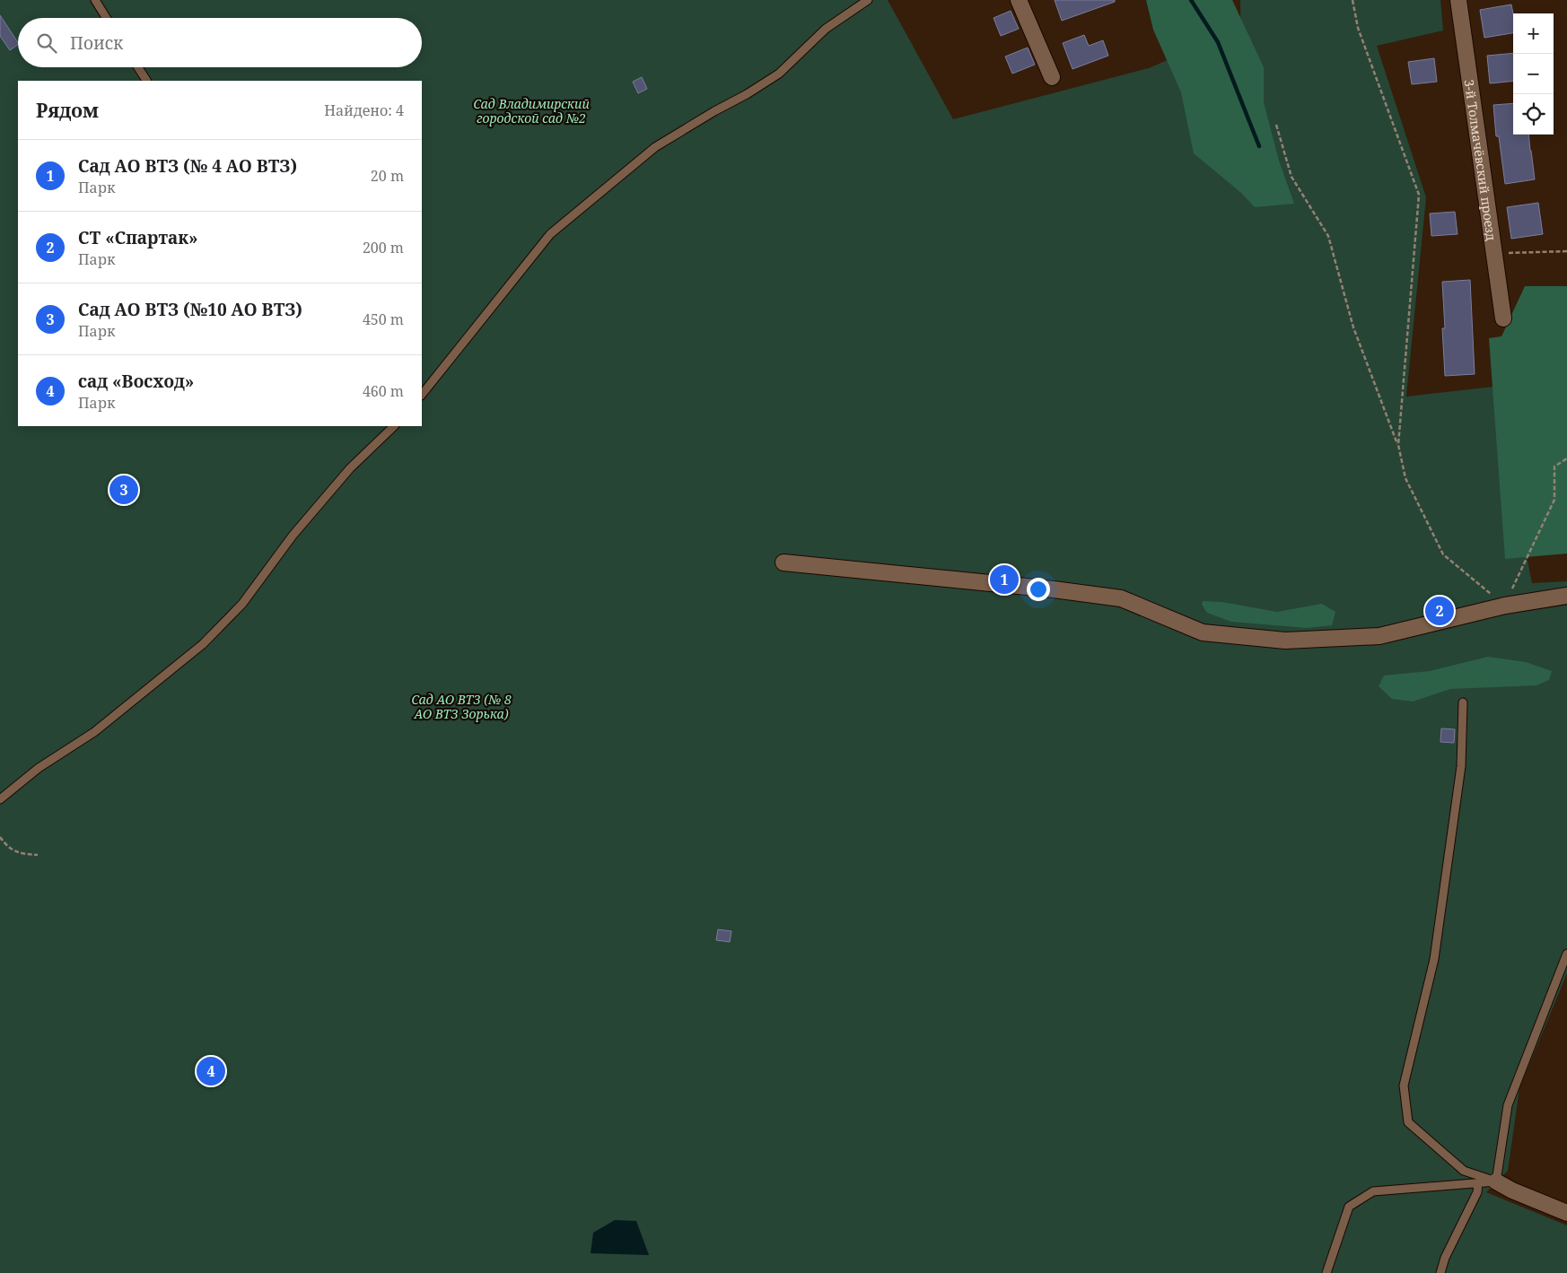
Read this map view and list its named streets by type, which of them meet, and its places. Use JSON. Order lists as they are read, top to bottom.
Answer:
{
  "streets": {
    "street": ["3-й Толмачёвский проезд"]
  },
  "parks": ["Сад Владимирский городской сад №2", "Сад АО ВТЗ (№ 8 АО ВТЗ Зорька)"],
  "page": {
    "map_buttons": ["+", "−"],
    "search": "Поиск",
    "heading": ["Рядом", "Найдено: 4"],
    "list": [
      {
        "mark": "1",
        "name": "Сад АО ВТЗ (№ 4 АО ВТЗ)",
        "note": "Парк",
        "value": "20 m"
      },
      {
        "mark": "2",
        "name": "СТ «Спартак»",
        "note": "Парк",
        "value": "200 m"
      },
      {
        "mark": "3",
        "name": "Сад АО ВТЗ (№10 АО ВТЗ)",
        "note": "Парк",
        "value": "450 m"
      },
      {
        "mark": "4",
        "name": "сад «Восход»",
        "note": "Парк",
        "value": "460 m"
      }
    ],
    "pins": [
      "3",
      "1",
      "2",
      "4"
    ]
  }
}
